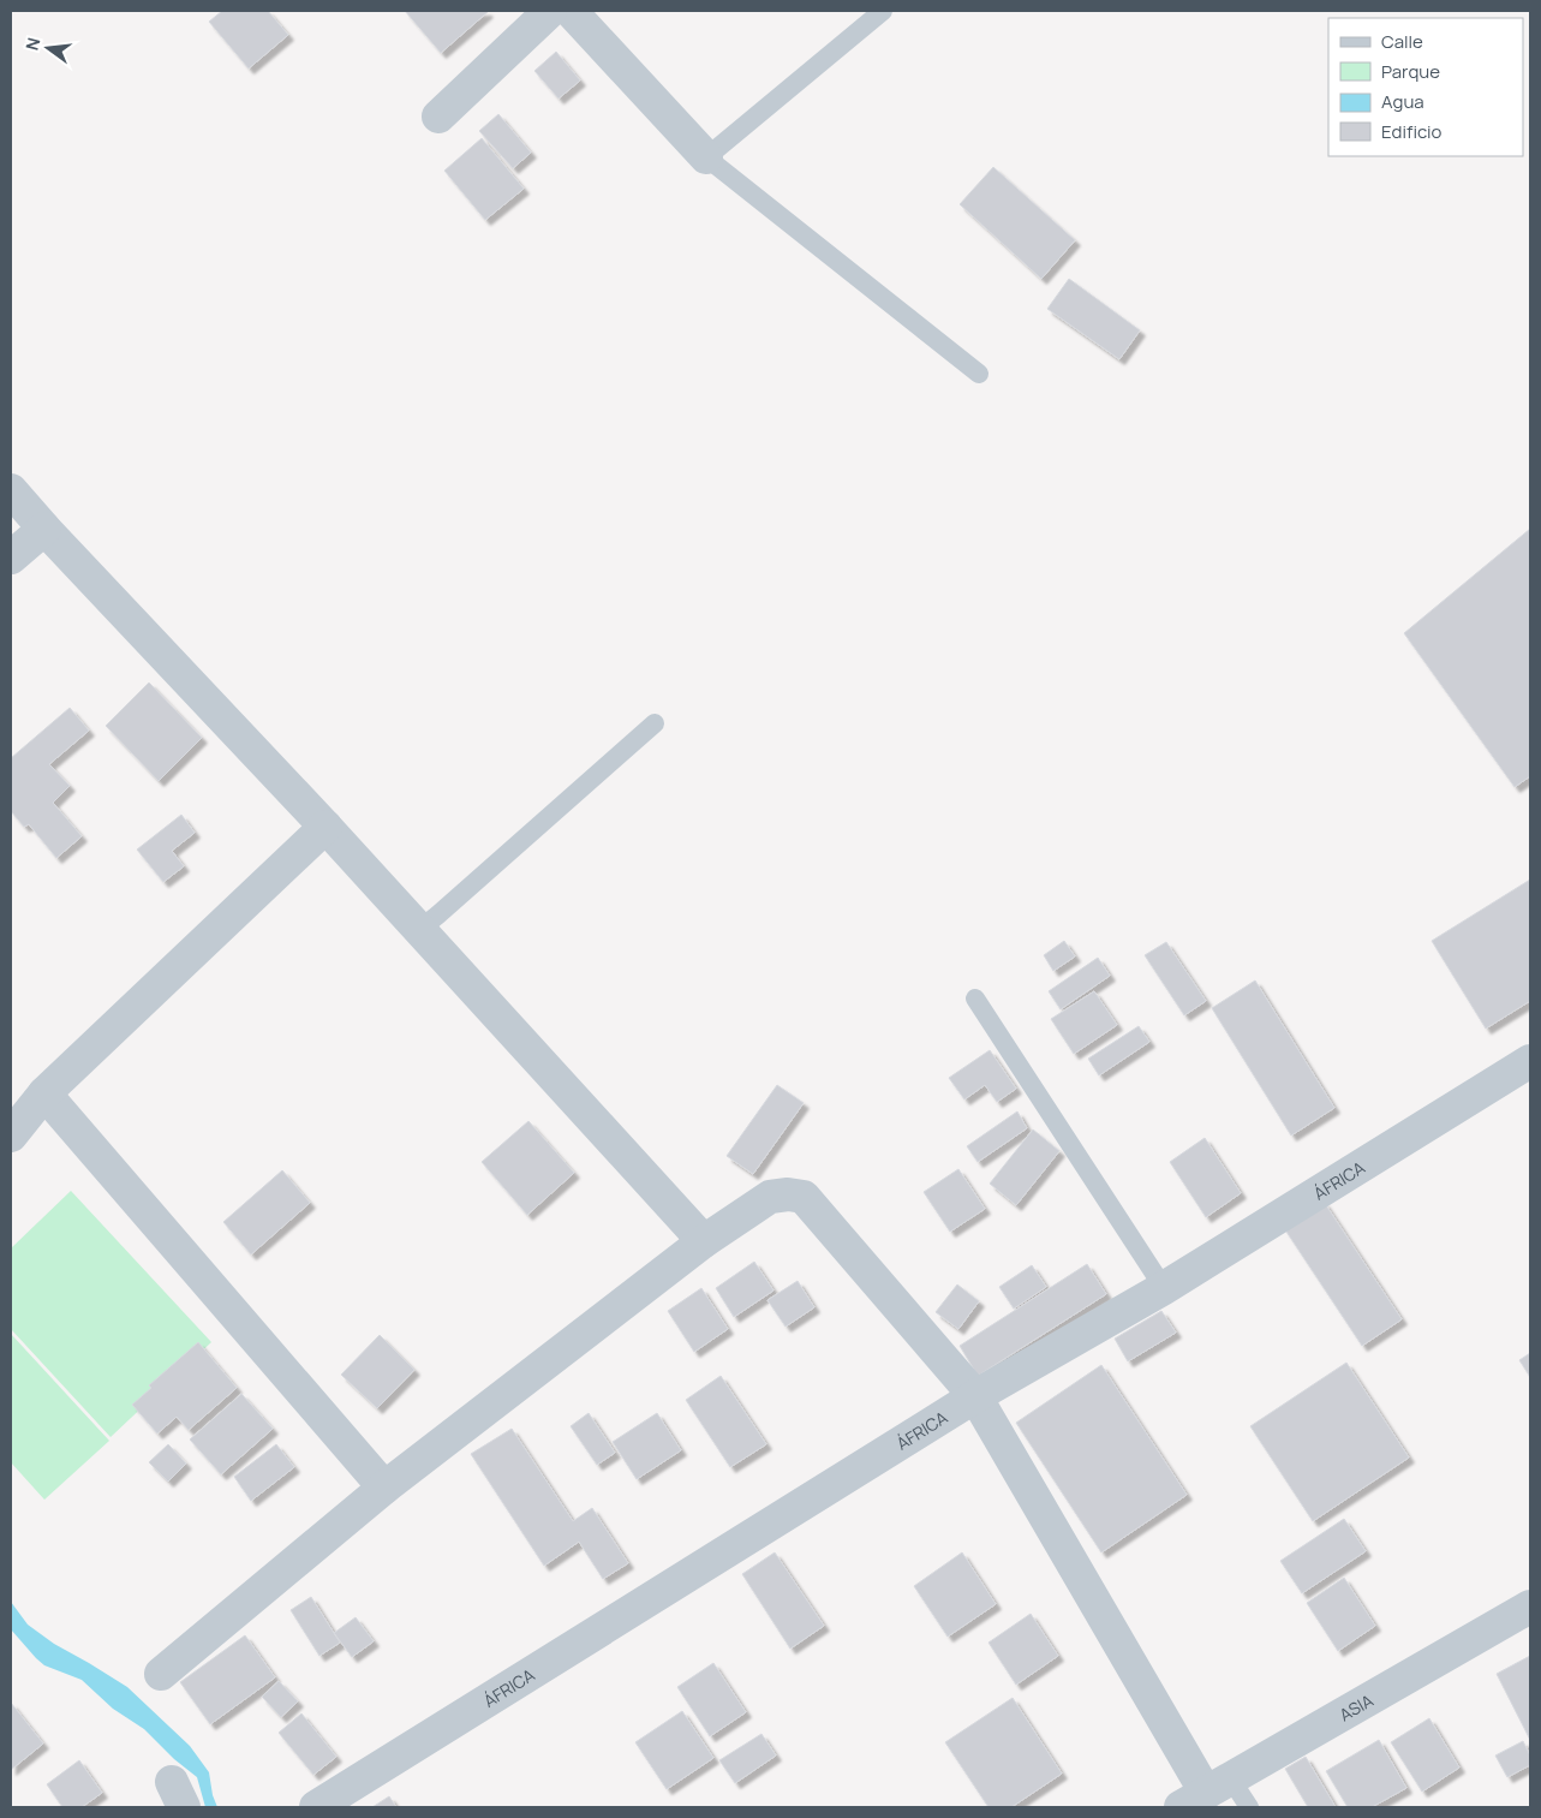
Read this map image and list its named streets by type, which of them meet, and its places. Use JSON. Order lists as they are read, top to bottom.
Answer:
{
  "streets": {
    "street": ["ÁFRICA", "ASIA"]
  },
  "legend": [
    "Calle",
    "Parque",
    "Agua",
    "Edificio"
  ],
  "north": "left"
}
